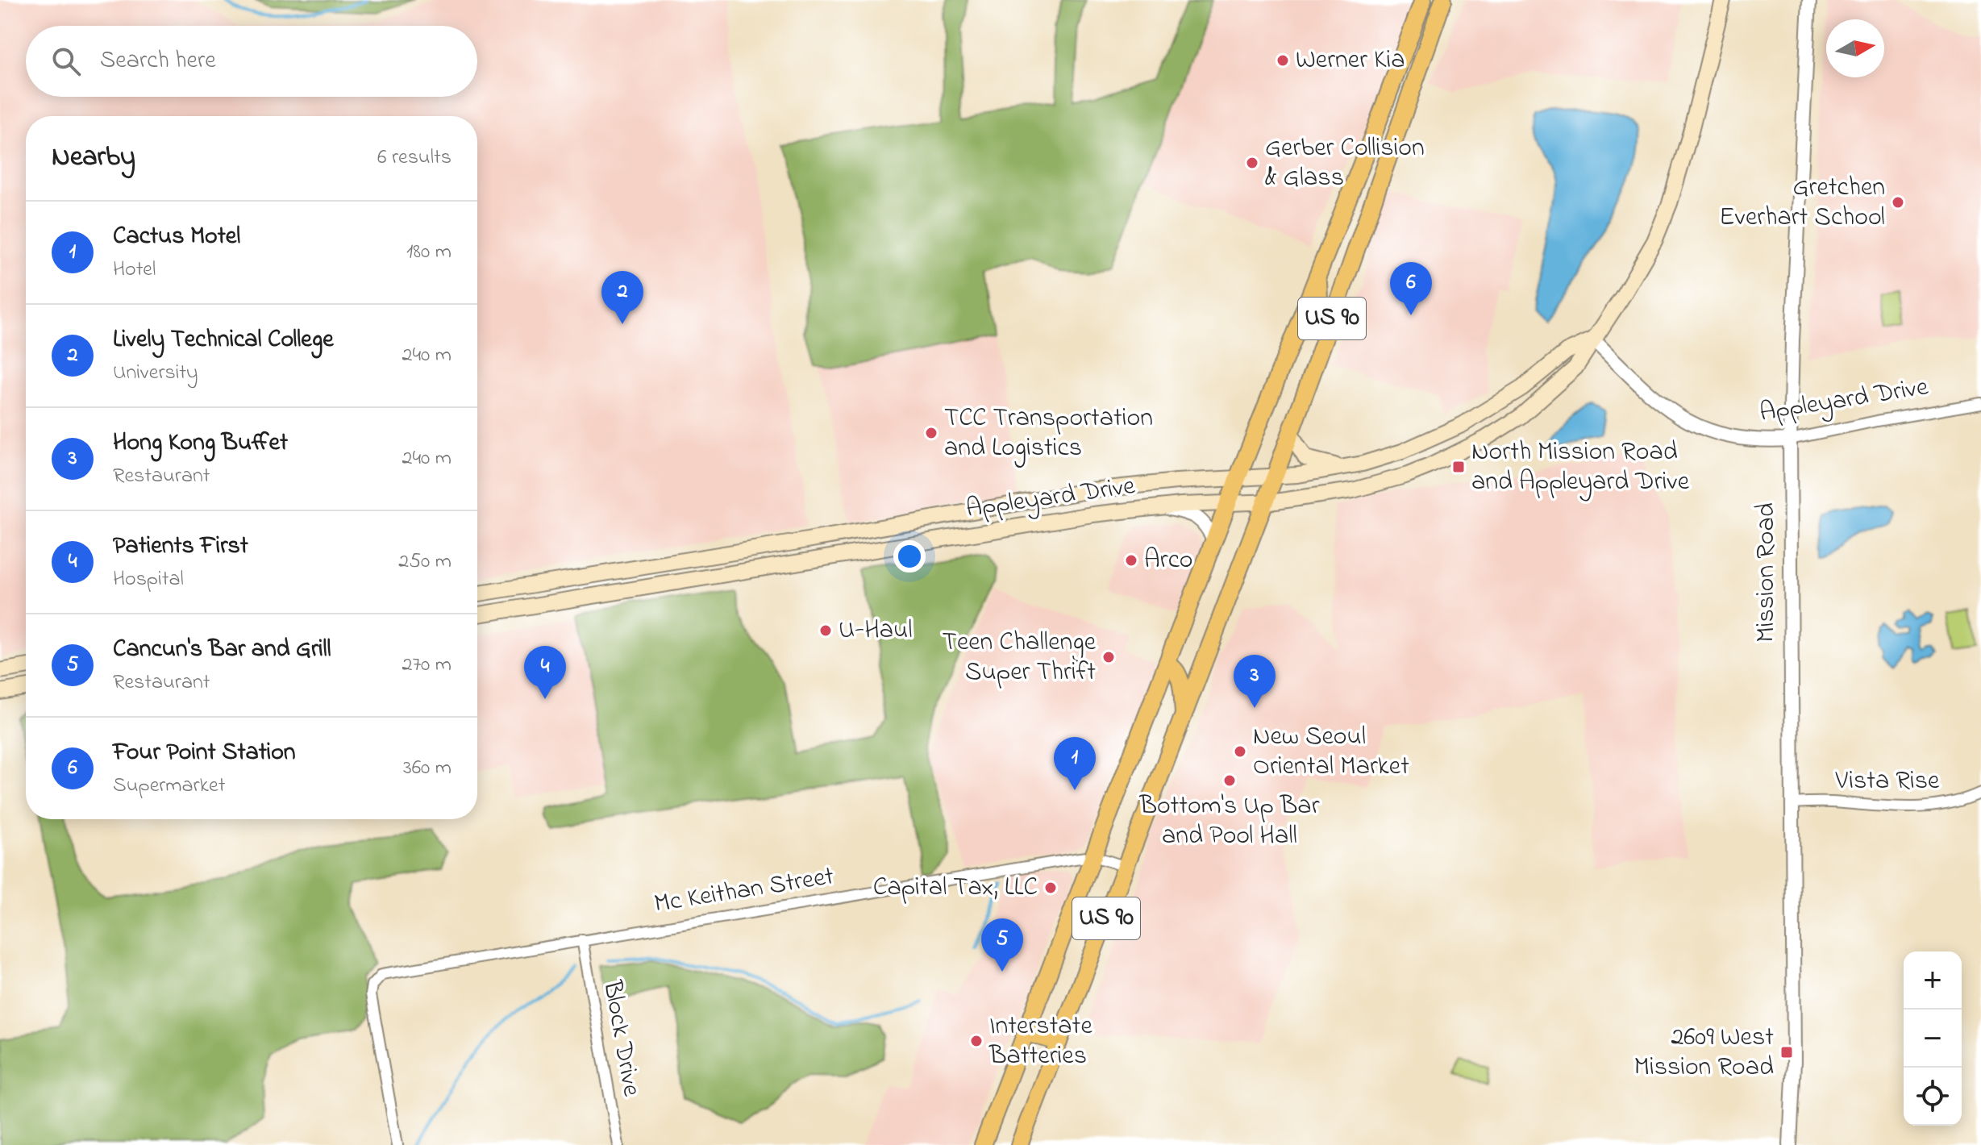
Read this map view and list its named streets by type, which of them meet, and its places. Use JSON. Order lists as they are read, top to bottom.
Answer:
{
  "streets": {
    "main road": ["US 90", "Appleyard Drive"],
    "street": [
      "Mission Road",
      "Vista Rise",
      "Mc Keithan Street",
      "Block Drive"
    ]
  },
  "crossings": [
    ["US 90", "Appleyard Drive"],
    ["US 90", "Mc Keithan Street"],
    ["Appleyard Drive", "Mission Road"],
    ["Mission Road", "Vista Rise"],
    ["Mc Keithan Street", "Block Drive"]
  ],
  "places": {
    "other": [
      "Werner Kia",
      "Gerber Collision & Glass",
      "Gretchen Everhart School",
      "TCC Transportation and Logistics",
      "Arco",
      "U-Haul",
      "Teen Challenge Super Thrift",
      "New Seoul Oriental Market",
      "Bottom's Up Bar and Pool Hall",
      "Capital Tax, LLC",
      "Interstate Batteries"
    ],
    "transit": ["North Mission Road and Appleyard Drive", "2609 West Mission Road"]
  },
  "north": "right",
  "page": {
    "search": "Search here",
    "heading": ["Nearby", "6 results"],
    "list": [
      {
        "mark": "1",
        "name": "Cactus Motel",
        "note": "Hotel",
        "value": "180 m"
      },
      {
        "mark": "2",
        "name": "Lively Technical College",
        "note": "University",
        "value": "240 m"
      },
      {
        "mark": "3",
        "name": "Hong Kong Buffet",
        "note": "Restaurant",
        "value": "240 m"
      },
      {
        "mark": "4",
        "name": "Patients First",
        "note": "Hospital",
        "value": "250 m"
      },
      {
        "mark": "5",
        "name": "Cancun's Bar and Grill",
        "note": "Restaurant",
        "value": "270 m"
      },
      {
        "mark": "6",
        "name": "Four Point Station",
        "note": "Supermarket",
        "value": "360 m"
      }
    ],
    "pins": [
      "6",
      "2",
      "4",
      "3",
      "1",
      "5"
    ],
    "map_buttons": ["+", "−"]
  }
}
